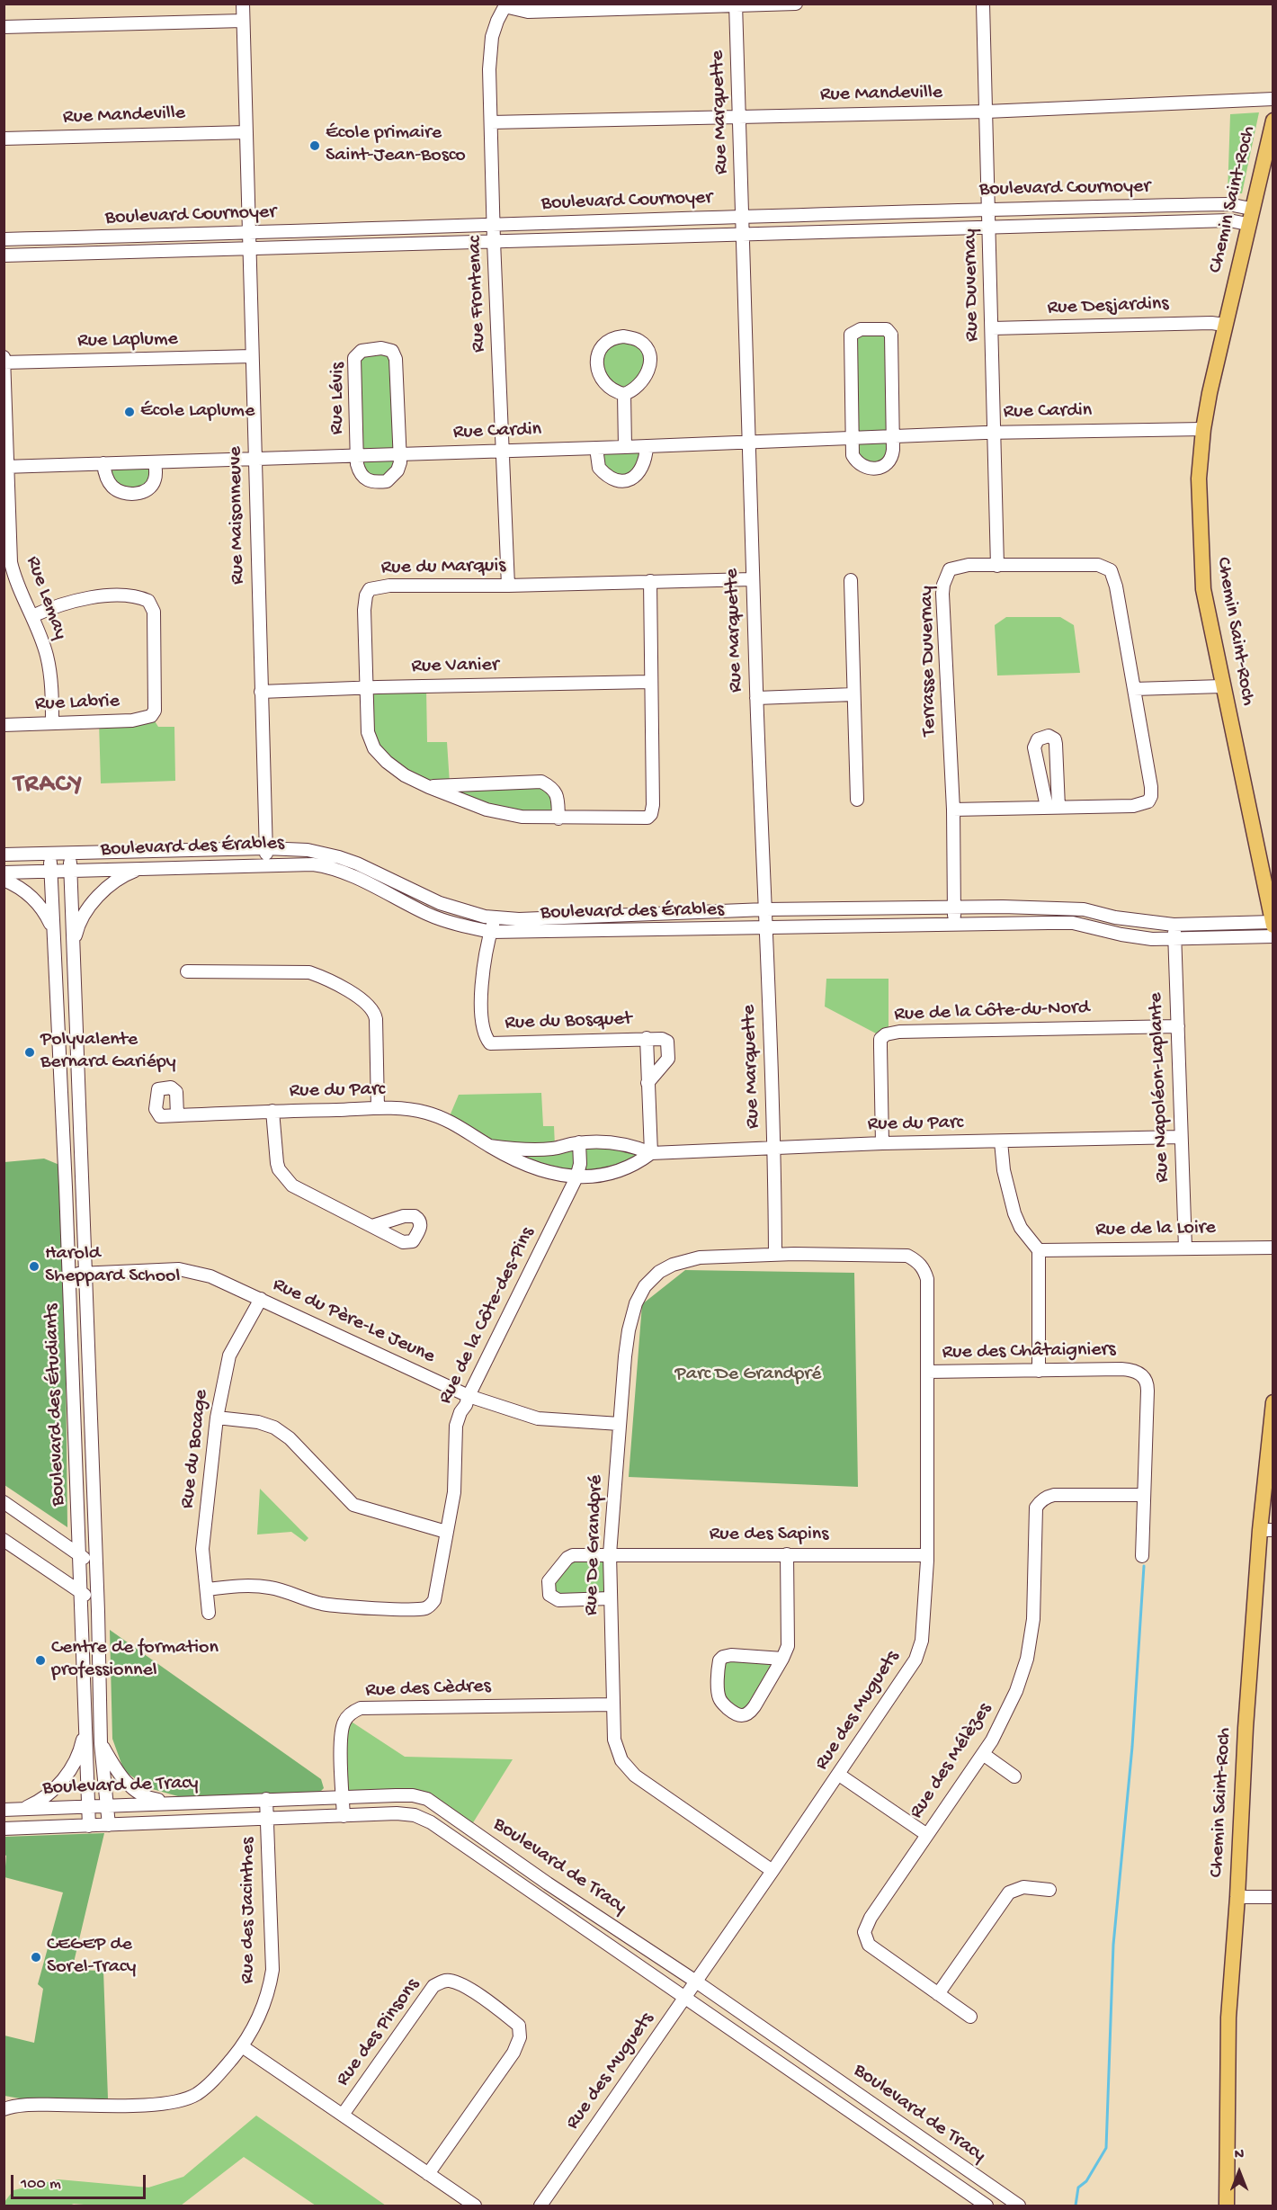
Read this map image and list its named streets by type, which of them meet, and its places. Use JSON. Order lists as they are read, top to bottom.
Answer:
{
  "streets": {
    "main road": ["Chemin Saint-Roch"],
    "street": [
      "Rue Mandeville",
      "Rue Marquette",
      "Boulevard Cournoyer",
      "Rue Duvernay",
      "Rue Frontenac",
      "Rue Desjardins",
      "Rue Laplume",
      "Rue Lévis",
      "Rue Cardin",
      "Rue Maisonneuve",
      "Rue du Marquis",
      "Rue Lemay",
      "Terrasse Duvernay",
      "Rue Vanier",
      "Rue Labrie",
      "Boulevard des Érables",
      "Rue de la Côte-du-Nord",
      "Rue du Bosquet",
      "Rue Napoléon-Laplante",
      "Rue du Parc",
      "Rue de la Loire",
      "Rue de la Côte-des-Pins",
      "Rue du Père-Le Jeune",
      "Rue des Châtaigniers",
      "Boulevard des Étudiants",
      "Rue du Bocage",
      "Rue des Sapins",
      "Rue De Grandpré",
      "Rue des Cèdres",
      "Rue des Muguets",
      "Rue des Mélèzes",
      "Boulevard de Tracy",
      "Rue des Jacinthes",
      "Rue des Pinsons"
    ]
  },
  "crossings": [
    ["Rue Mandeville", "Rue Marquette"],
    ["Rue Mandeville", "Rue Duvernay"],
    ["Rue Mandeville", "Rue Frontenac"],
    ["Rue Mandeville", "Rue Maisonneuve"],
    ["Rue Marquette", "Boulevard Cournoyer"],
    ["Rue Marquette", "Rue Cardin"],
    ["Rue Marquette", "Rue du Marquis"],
    ["Rue Marquette", "Boulevard des Érables"],
    ["Rue Marquette", "Rue du Parc"],
    ["Rue Marquette", "Rue De Grandpré"],
    ["Rue Marquette", "Rue des Muguets"],
    ["Boulevard Cournoyer", "Chemin Saint-Roch"],
    ["Boulevard Cournoyer", "Rue Duvernay"],
    ["Boulevard Cournoyer", "Rue Frontenac"],
    ["Boulevard Cournoyer", "Rue Maisonneuve"],
    ["Chemin Saint-Roch", "Rue Desjardins"],
    ["Chemin Saint-Roch", "Rue Cardin"],
    ["Chemin Saint-Roch", "Boulevard des Érables"],
    ["Rue Duvernay", "Rue Desjardins"],
    ["Rue Duvernay", "Rue Cardin"],
    ["Rue Duvernay", "Terrasse Duvernay"],
    ["Rue Frontenac", "Rue Cardin"],
    ["Rue Frontenac", "Rue du Marquis"],
    ["Rue Laplume", "Rue Maisonneuve"],
    ["Rue Laplume", "Rue Lemay"],
    ["Rue Lévis", "Rue Cardin"],
    ["Rue Cardin", "Rue Maisonneuve"],
    ["Rue Cardin", "Rue Lemay"],
    ["Rue Maisonneuve", "Rue Vanier"],
    ["Rue Maisonneuve", "Boulevard des Érables"],
    ["Rue du Marquis", "Rue Vanier"],
    ["Rue Lemay", "Rue Labrie"],
    ["Terrasse Duvernay", "Boulevard des Érables"],
    ["Boulevard des Érables", "Rue du Bosquet"],
    ["Boulevard des Érables", "Rue Napoléon-Laplante"],
    ["Boulevard des Érables", "Boulevard des Étudiants"],
    ["Rue de la Côte-du-Nord", "Rue Napoléon-Laplante"],
    ["Rue de la Côte-du-Nord", "Rue du Parc"],
    ["Rue du Bosquet", "Rue du Parc"],
    ["Rue Napoléon-Laplante", "Rue du Parc"],
    ["Rue Napoléon-Laplante", "Rue de la Loire"],
    ["Rue du Parc", "Rue de la Côte-des-Pins"],
    ["Rue de la Côte-des-Pins", "Rue du Père-Le Jeune"],
    ["Rue de la Côte-des-Pins", "Rue du Bocage"],
    ["Rue du Père-Le Jeune", "Boulevard des Étudiants"],
    ["Rue du Père-Le Jeune", "Rue du Bocage"],
    ["Rue du Père-Le Jeune", "Rue De Grandpré"],
    ["Rue des Châtaigniers", "Rue des Muguets"],
    ["Rue des Châtaigniers", "Rue des Mélèzes"],
    ["Boulevard des Étudiants", "Boulevard de Tracy"],
    ["Rue des Sapins", "Rue De Grandpré"],
    ["Rue des Sapins", "Rue des Muguets"],
    ["Rue De Grandpré", "Rue des Cèdres"],
    ["Rue De Grandpré", "Rue des Muguets"],
    ["Rue des Cèdres", "Boulevard de Tracy"],
    ["Rue des Muguets", "Boulevard de Tracy"],
    ["Boulevard de Tracy", "Rue des Jacinthes"]
  ],
  "districts": ["TRACY"],
  "parks": ["Parc De Grandpré"],
  "places": [
    "École primaire Saint-Jean-Bosco",
    "École Laplume",
    "Polyvalente Bernard Gariépy",
    "Harold Sheppard School",
    "Centre de formation professionnel",
    "CEGEP de Sorel-Tracy"
  ],
  "scale_bar": "100 m",
  "north": "top"
}
